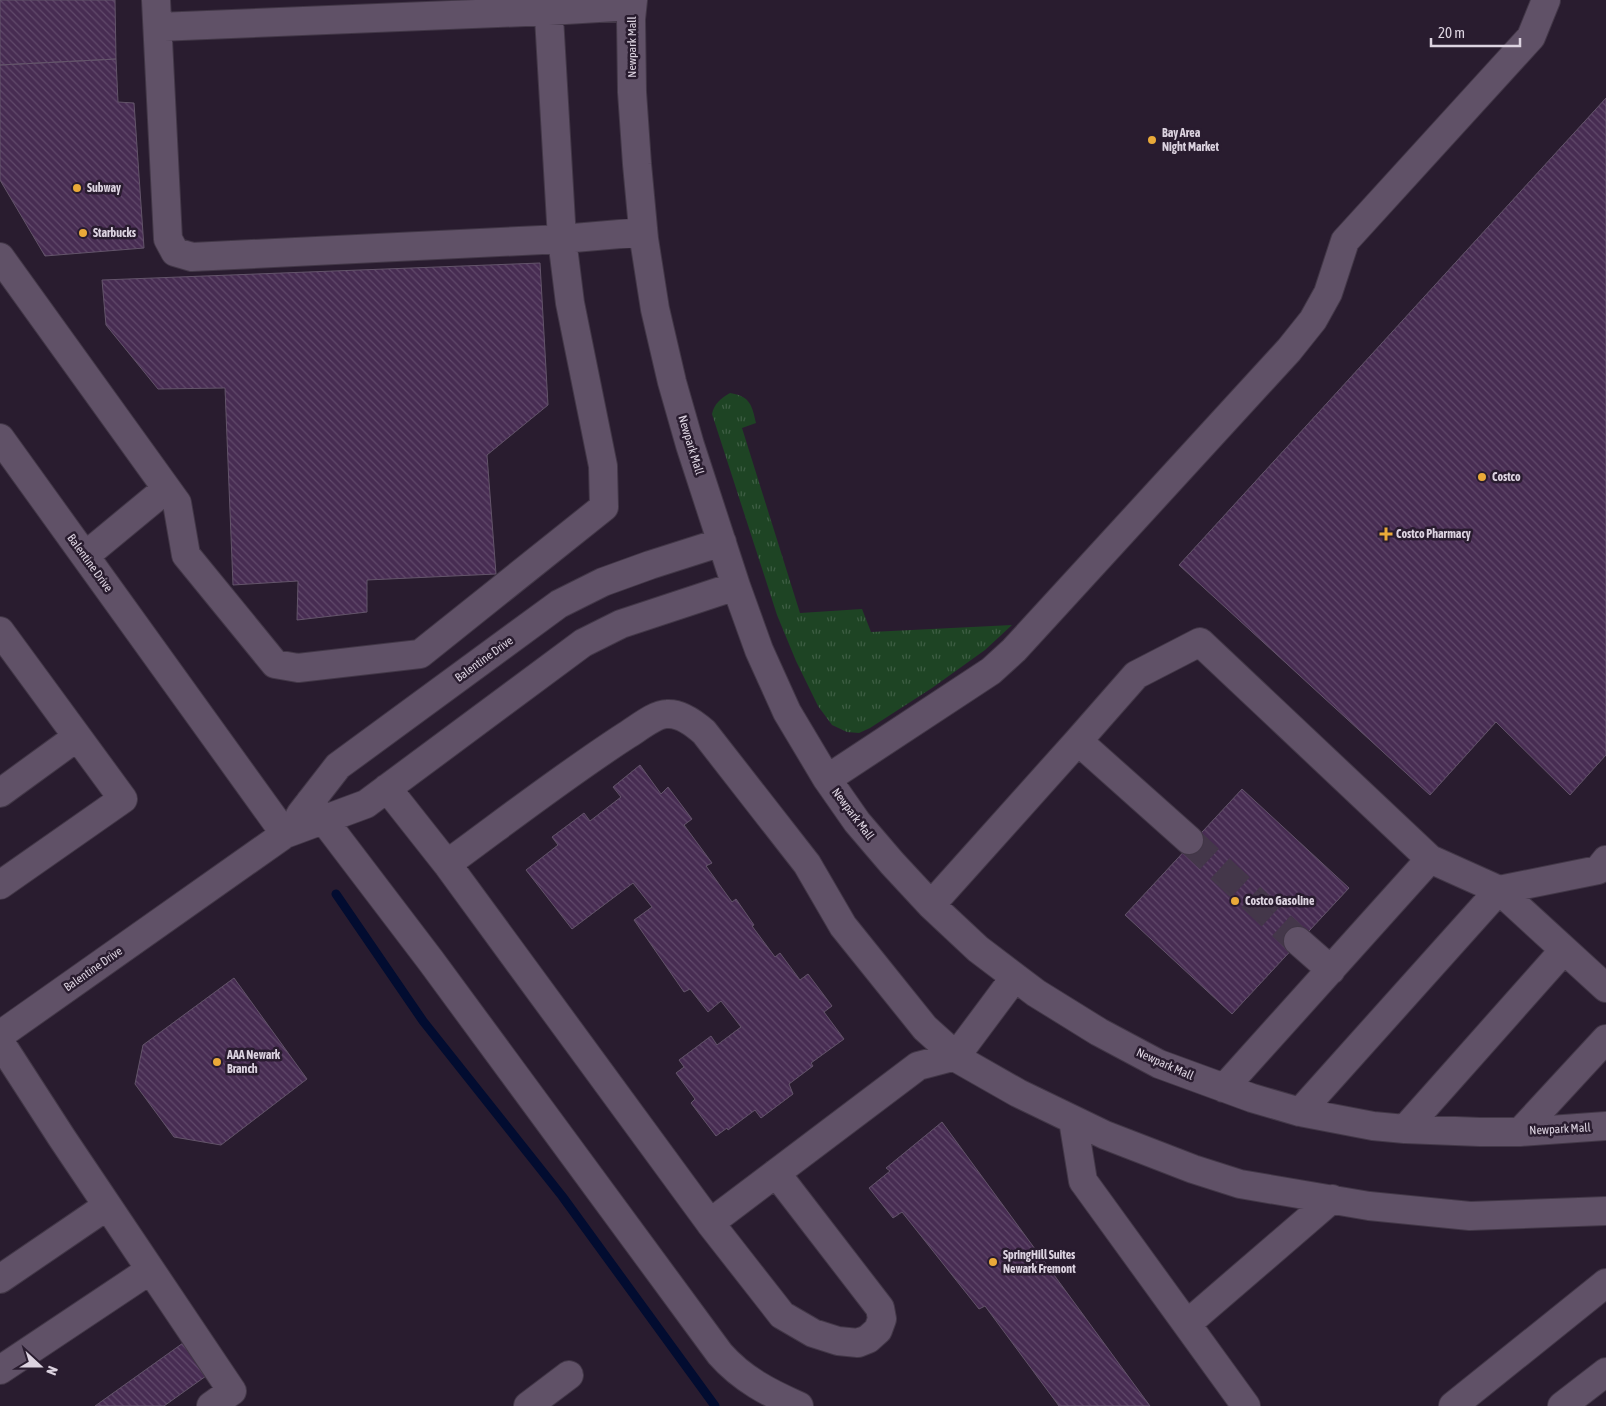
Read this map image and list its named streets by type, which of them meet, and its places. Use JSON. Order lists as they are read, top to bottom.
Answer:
{
  "streets": {
    "street": ["Newpark Mall", "Balentine Drive"]
  },
  "crossings": [
    ["Newpark Mall", "Balentine Drive"]
  ],
  "places": {
    "other": [
      "Bay Area Night Market",
      "Subway",
      "Starbucks",
      "Costco",
      "Costco Gasoline",
      "AAA Newark Branch",
      "SpringHill Suites Newark Fremont"
    ],
    "health": ["Costco Pharmacy"]
  },
  "scale_bar": "20 m",
  "north": "right"
}
